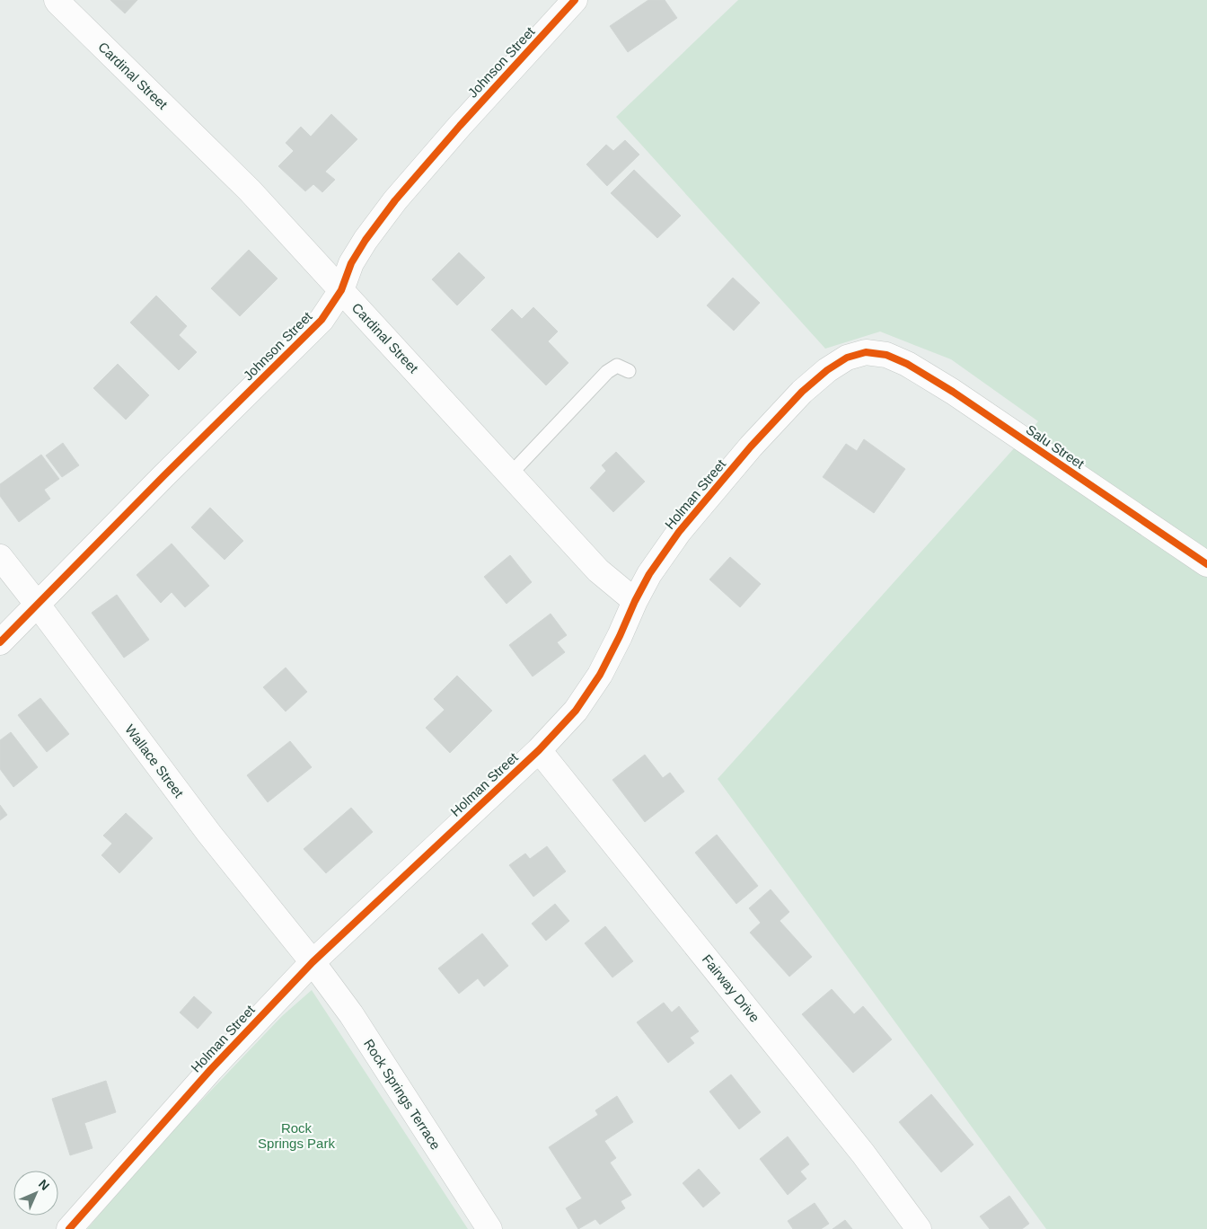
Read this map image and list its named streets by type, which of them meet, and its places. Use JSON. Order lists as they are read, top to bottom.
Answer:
{
  "streets": {
    "street": [
      "Johnson Street",
      "Cardinal Street",
      "Salu Street",
      "Holman Street",
      "Wallace Street",
      "Fairway Drive",
      "Rock Springs Terrace"
    ]
  },
  "crossings": [
    ["Johnson Street", "Cardinal Street"],
    ["Johnson Street", "Wallace Street"],
    ["Cardinal Street", "Holman Street"],
    ["Salu Street", "Holman Street"],
    ["Holman Street", "Wallace Street"],
    ["Holman Street", "Fairway Drive"],
    ["Holman Street", "Rock Springs Terrace"],
    ["Wallace Street", "Rock Springs Terrace"]
  ],
  "parks": ["Rock Springs Park"],
  "north": "top right"
}
